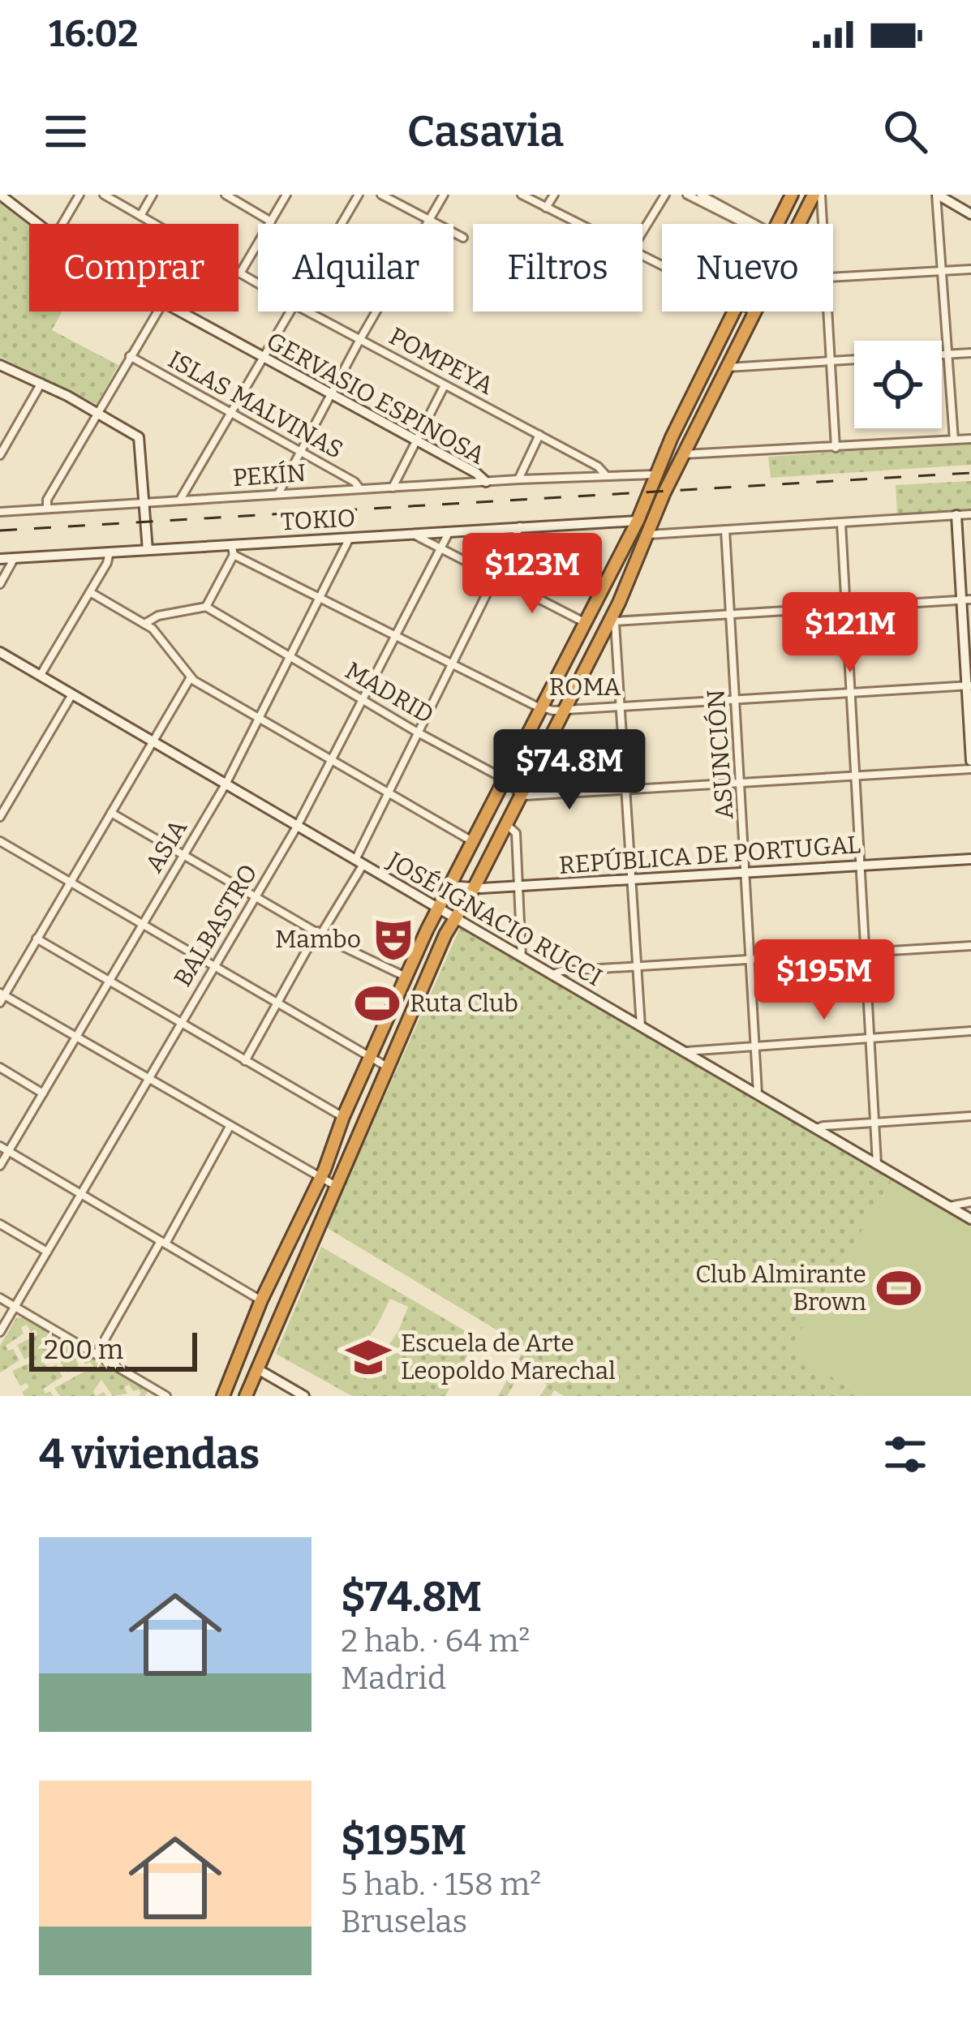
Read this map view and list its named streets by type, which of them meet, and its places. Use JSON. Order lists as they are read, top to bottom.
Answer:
{
  "streets": {
    "street": [
      "POMPEYA",
      "GERVASIO ESPINOSA",
      "ISLAS MALVINAS",
      "PEKÍN",
      "TOKIO",
      "ROMA",
      "MADRID",
      "ASUNCIÓN",
      "ASIA",
      "REPÚBLICA DE PORTUGAL",
      "JOSÉ IGNACIO RUCCI",
      "BALBASTRO"
    ]
  },
  "crossings": [
    ["POMPEYA", "PEKÍN"],
    ["GERVASIO ESPINOSA", "PEKÍN"],
    ["ISLAS MALVINAS", "PEKÍN"],
    ["TOKIO", "ROMA"],
    ["TOKIO", "ASIA"],
    ["TOKIO", "BALBASTRO"],
    ["ROMA", "ASUNCIÓN"],
    ["ROMA", "ASIA"],
    ["ROMA", "BALBASTRO"],
    ["MADRID", "ASIA"],
    ["MADRID", "BALBASTRO"],
    ["ASUNCIÓN", "REPÚBLICA DE PORTUGAL"],
    ["ASUNCIÓN", "JOSÉ IGNACIO RUCCI"],
    ["ASIA", "JOSÉ IGNACIO RUCCI"],
    ["JOSÉ IGNACIO RUCCI", "BALBASTRO"]
  ],
  "places": {
    "theatre": ["Mambo"],
    "sports": ["Ruta Club", "Club Almirante Brown"],
    "school or university": ["Escuela de Arte Leopoldo Marechal"]
  },
  "scale_bar": "200 m",
  "page": {
    "status": "16:02",
    "header": "Casavia",
    "chip": [
      "Comprar",
      "Alquilar",
      "Filtros",
      "Nuevo"
    ],
    "price": [
      "$123M",
      "$121M",
      "$74.8M",
      "$195M"
    ],
    "scale": "200 m",
    "heading": "4 viviendas",
    "list": [
      {
        "name": "$74.8M",
        "note": "2 hab. · 64 m² · Madrid"
      },
      {
        "name": "$195M",
        "note": "5 hab. · 158 m² · Bruselas"
      }
    ]
  }
}
